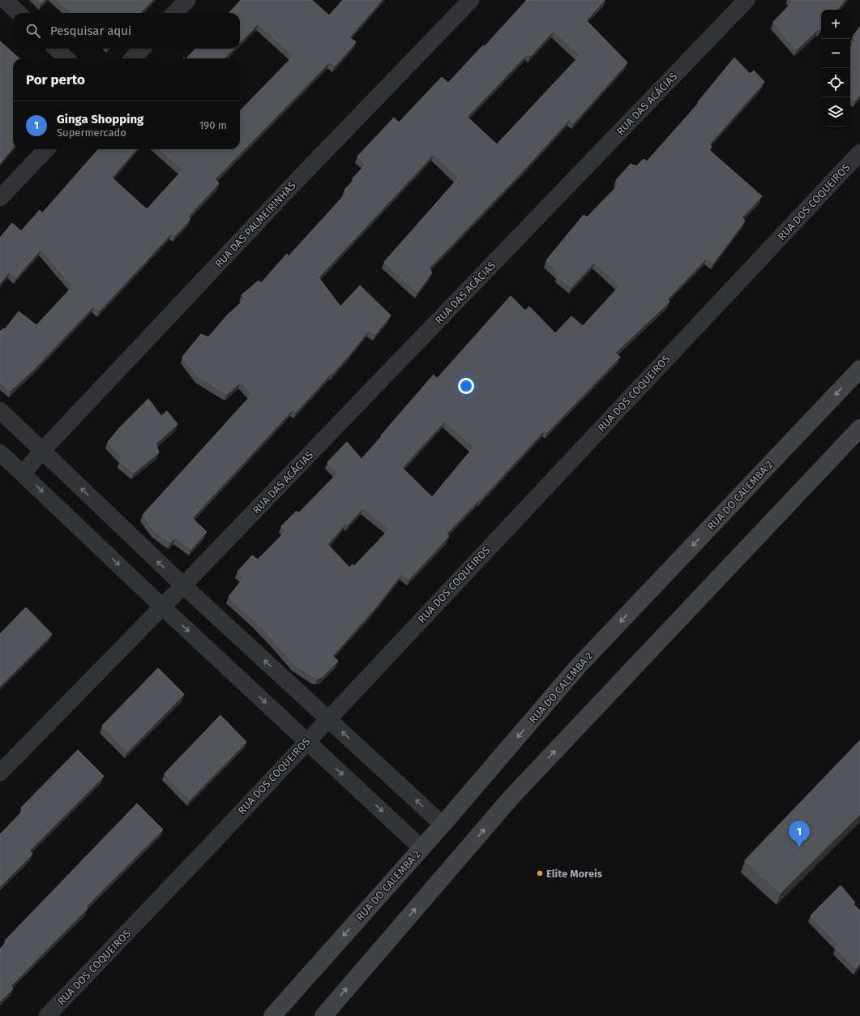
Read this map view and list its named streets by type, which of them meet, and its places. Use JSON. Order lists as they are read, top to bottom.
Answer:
{
  "streets": {
    "main road": ["RUA DO CALEMBA 2"],
    "street": ["RUA DAS ACÁCIAS", "RUA DOS COQUEIROS", "RUA DAS PALMEIRINHAS"]
  },
  "places": ["Elite Moreis"],
  "page": {
    "map_buttons": ["+", "−"],
    "search": "Pesquisar aqui",
    "heading": "Por perto",
    "list": [
      {
        "mark": "1",
        "name": "Ginga Shopping",
        "note": "Supermercado",
        "value": "190 m"
      }
    ],
    "pins": "1"
  }
}
